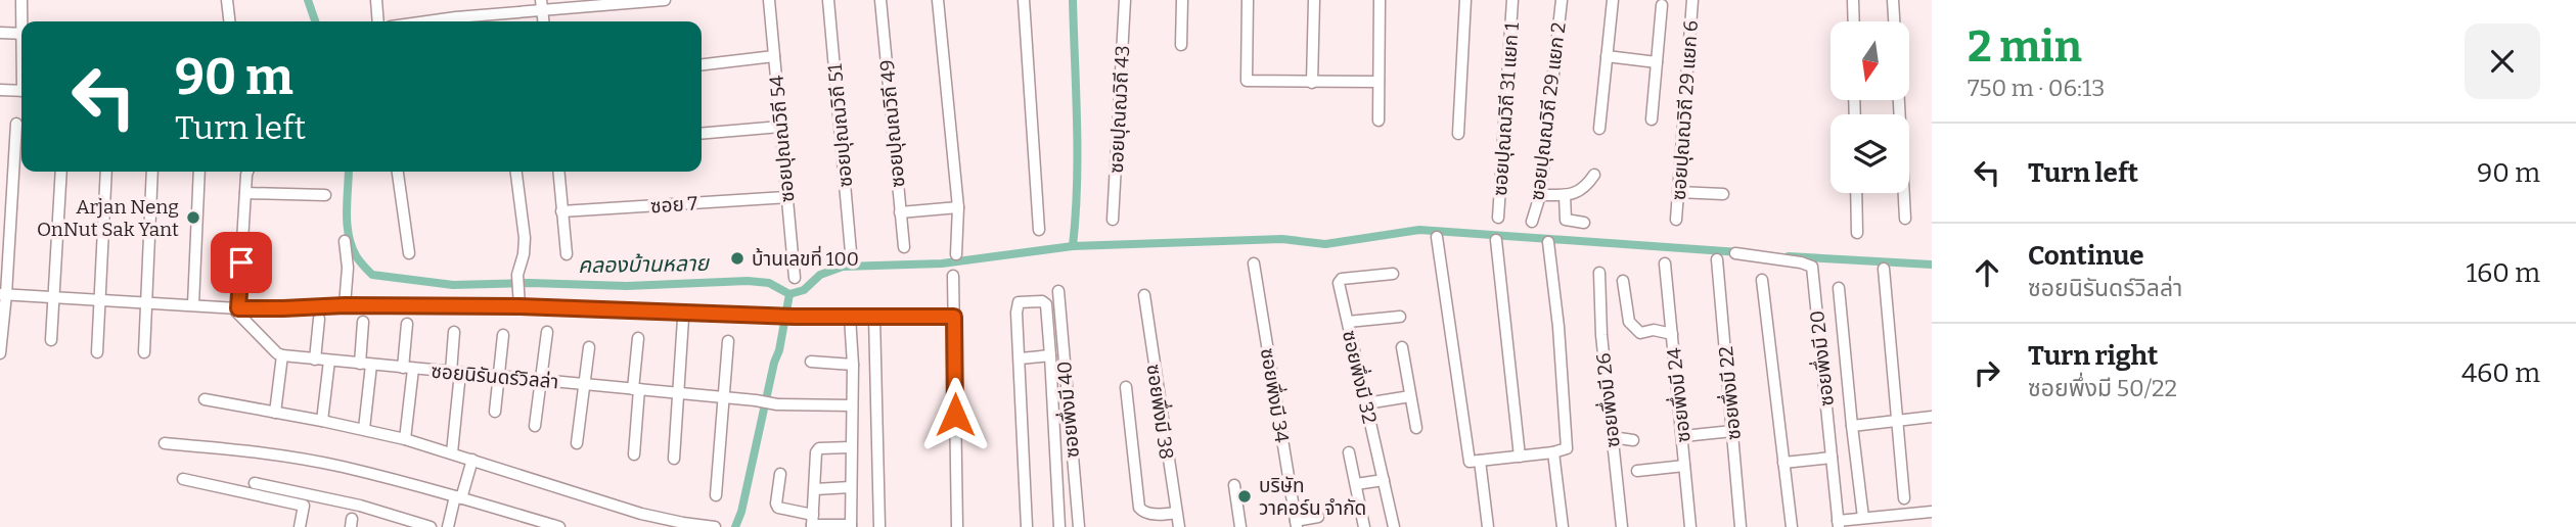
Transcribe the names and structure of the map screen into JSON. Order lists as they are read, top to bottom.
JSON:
{
  "streets": {
    "street": [
      "ซอยปุณณวิถี 43",
      "ซอยปุณณวิถี 31 แยก 1",
      "ซอยปุณณวิถี 29 แยก 6",
      "ซอยปุณณวิถี 29 แยก 2",
      "ซอยปุณณวิถี 49",
      "ซอยปุณณวิถี 51",
      "ซอยปุณณวิถี 54",
      "ซอย 7",
      "ซอยพึ่งมี 20",
      "ซอยนิรันดร์วิลล่า",
      "ซอยพึ่งมี 32",
      "ซอยพึ่งมี 22",
      "ซอยพึ่งมี 34",
      "ซอยพึ่งมี 24",
      "ซอยพึ่งมี 26",
      "ซอยพึ่งมี 40",
      "ซอยพึ่งมี 38"
    ]
  },
  "crossings": [
    ["ซอยปุณณวิถี 54", "ซอย 7"]
  ],
  "water": ["คลองบ้านหลาย"],
  "places": ["Arjan Neng OnNut Sak Yant", "บ้านเลขที่ 100", "บริษัท วาคอร์น จำกัด"],
  "north": "bottom",
  "page": {
    "heading": ["2 min", "750 m · 06:13"],
    "turn": ["90 m", "Turn left"],
    "list": [
      {
        "name": "Turn left",
        "value": "90 m"
      },
      {
        "name": "Continue",
        "note": "ซอยนิรันดร์วิลล่า",
        "value": "160 m"
      },
      {
        "name": "Turn right",
        "note": "ซอยพึ่งมี 50/22",
        "value": "460 m"
      }
    ]
  }
}
